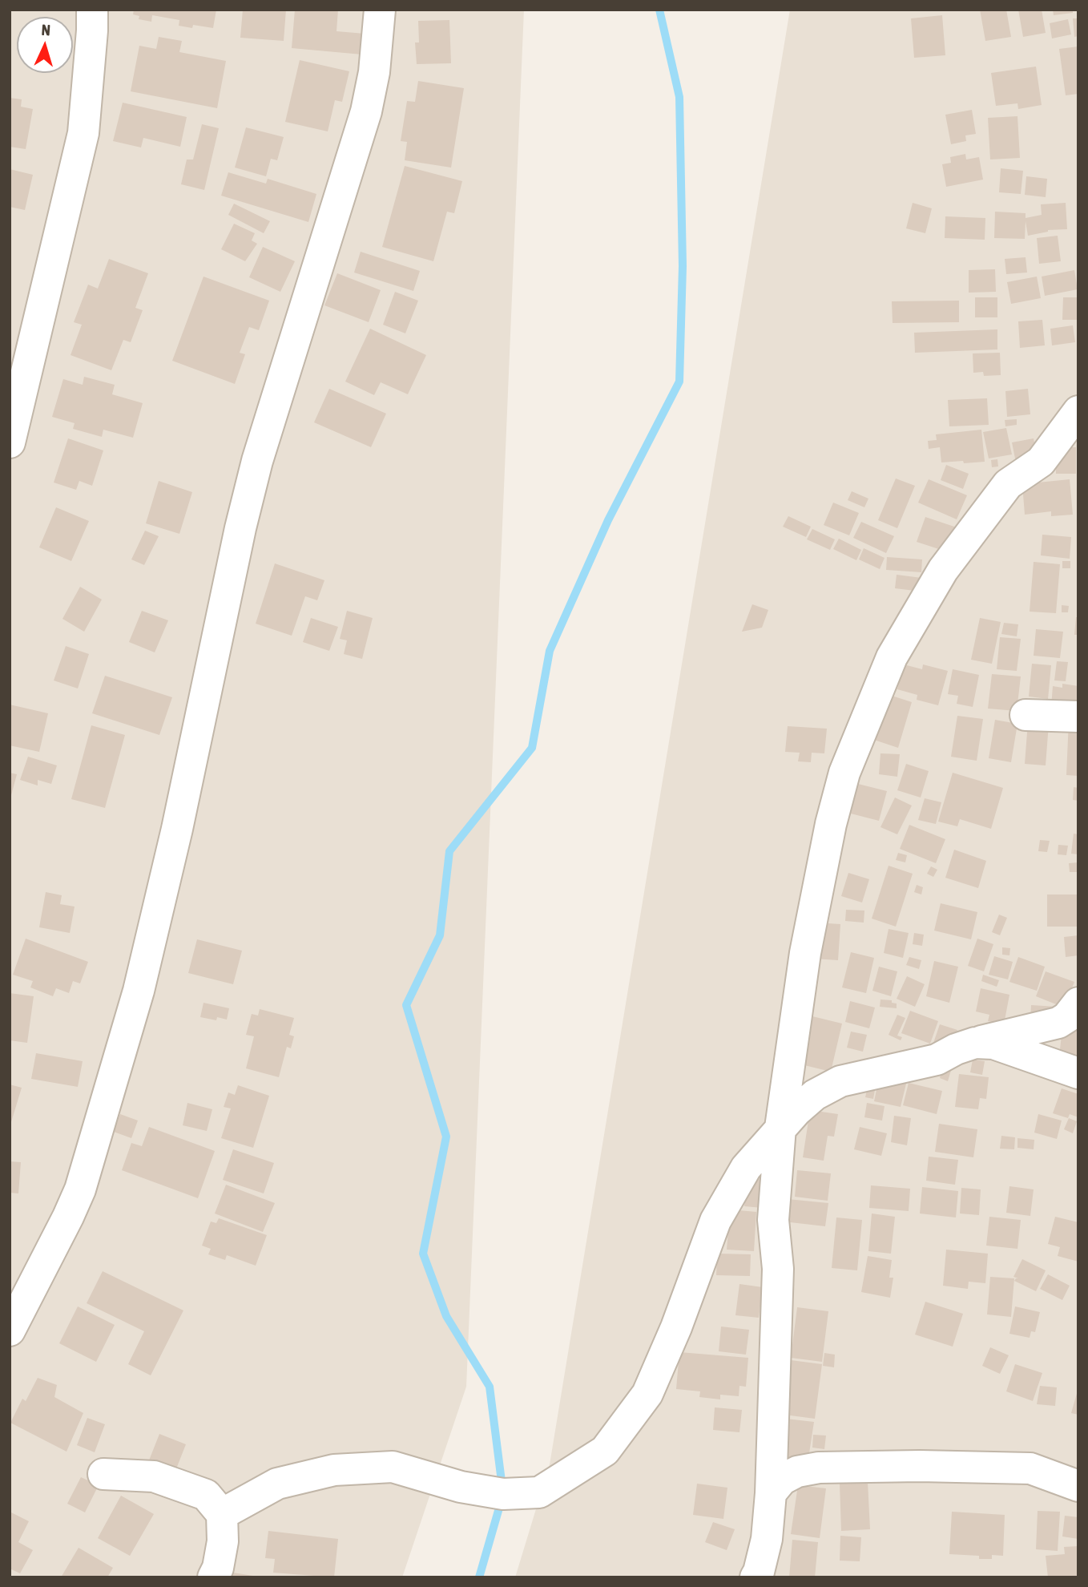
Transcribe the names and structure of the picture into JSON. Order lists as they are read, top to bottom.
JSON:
{
  "north": "top"
}
